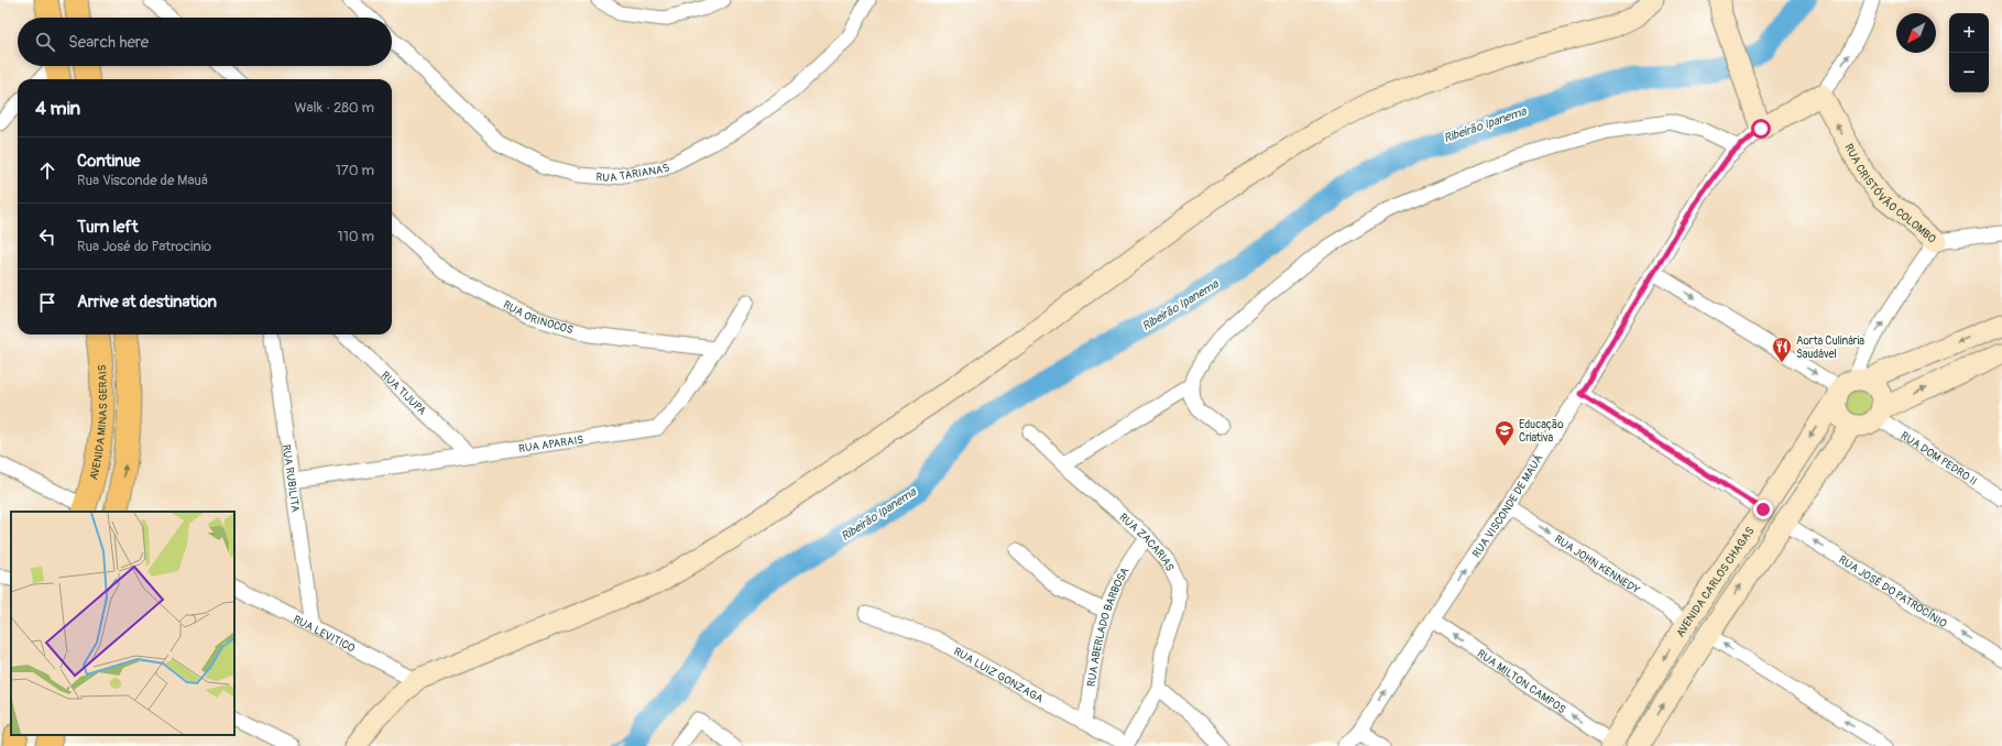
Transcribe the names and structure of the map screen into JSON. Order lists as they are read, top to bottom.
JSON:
{
  "streets": {
    "main road": [
      "RUA CRISTÓVÃO COLOMBO",
      "AVENIDA MINAS GERAIS",
      "RUA VISCONDE DE MAUÁ",
      "AVENIDA CARLOS CHAGAS"
    ],
    "street": [
      "RUA TARIANAS",
      "RUA ORINOCOS",
      "RUA TIJUPA",
      "RUA APARAIS",
      "RUA DOM PEDRO II",
      "RUA RUBILITA",
      "RUA ZACARIAS",
      "RUA JOHN KENNEDY",
      "RUA JOSÉ DO PATROCÍNIO",
      "RUA ABERLADO BARBOSA",
      "RUA LEVITICO",
      "RUA LUIZ GONZAGA",
      "RUA MILTON CAMPOS"
    ]
  },
  "crossings": [
    ["RUA CRISTÓVÃO COLOMBO", "RUA DOM PEDRO II"],
    ["RUA CRISTÓVÃO COLOMBO", "RUA VISCONDE DE MAUÁ"],
    ["RUA CRISTÓVÃO COLOMBO", "AVENIDA CARLOS CHAGAS"],
    ["RUA ORINOCOS", "RUA APARAIS"],
    ["RUA TIJUPA", "RUA APARAIS"],
    ["RUA APARAIS", "RUA RUBILITA"],
    ["RUA DOM PEDRO II", "AVENIDA CARLOS CHAGAS"],
    ["RUA RUBILITA", "RUA LEVITICO"],
    ["RUA VISCONDE DE MAUÁ", "RUA JOHN KENNEDY"],
    ["RUA VISCONDE DE MAUÁ", "RUA MILTON CAMPOS"],
    ["RUA ZACARIAS", "RUA ABERLADO BARBOSA"],
    ["RUA JOHN KENNEDY", "AVENIDA CARLOS CHAGAS"],
    ["AVENIDA CARLOS CHAGAS", "RUA MILTON CAMPOS"],
    ["RUA ABERLADO BARBOSA", "RUA LUIZ GONZAGA"]
  ],
  "one_way": [
    "RUA CRISTÓVÃO COLOMBO",
    "RUA VISCONDE DE MAUÁ",
    "RUA JOHN KENNEDY",
    "RUA JOSÉ DO PATROCÍNIO",
    "RUA MILTON CAMPOS"
  ],
  "water": ["Ribeirão Ipanema"],
  "places": {
    "restaurant": ["Aorta Culinária Saudável"],
    "school or university": ["Educação Criativa"]
  },
  "north": "bottom left",
  "page": {
    "map_buttons": ["+", "−"],
    "search": "Search here",
    "heading": ["4 min", "Walk · 280 m"],
    "list": [
      ["Continue", "Rua Visconde de Mauá", "170 m"],
      ["Turn left", "Rua José do Patrocinio", "110 m"],
      "Arrive at destination"
    ]
  }
}
